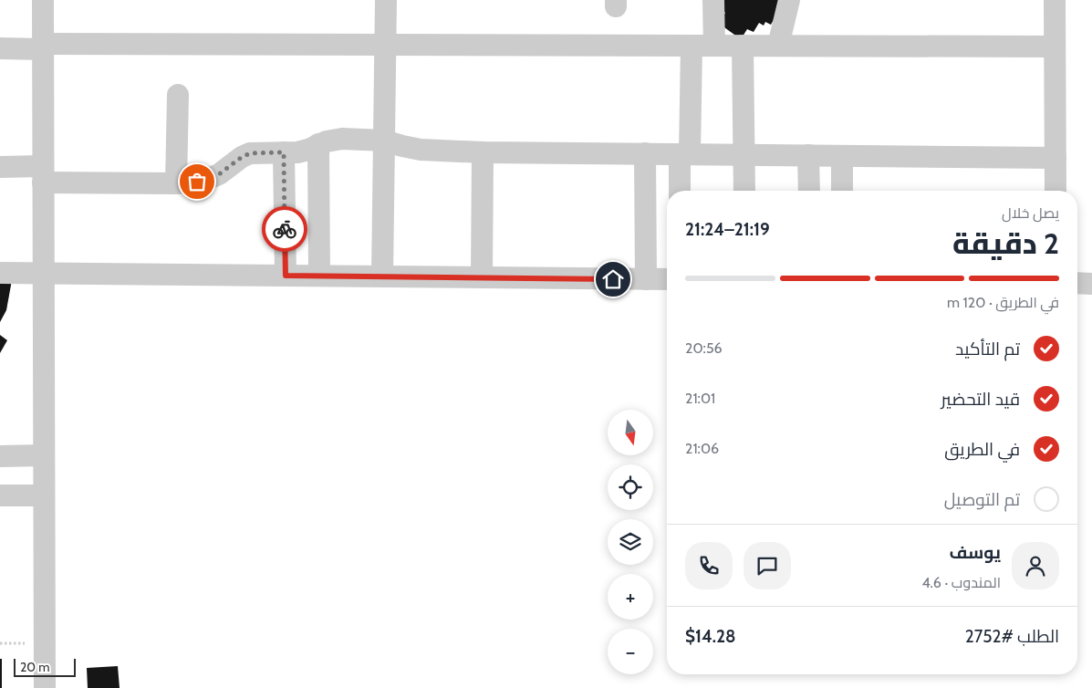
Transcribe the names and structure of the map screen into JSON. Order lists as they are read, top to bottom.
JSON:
{
  "scale_bar": "20 m",
  "north": "bottom",
  "page": {
    "heading": ["2 دقيقة", "يصل خلال", "21:19–21:24"],
    "panel": [
      "يوسف",
      "المندوب · 4.6",
      "الطلب #2752",
      "$14.28"
    ],
    "bar": "في الطريق · 120 m",
    "list": [
      ["تم التأكيد", "20:56"],
      ["قيد التحضير", "21:01"],
      ["في الطريق", "21:06"],
      "تم التوصيل"
    ],
    "map_buttons": ["+", "−"],
    "scale": "20 m"
  }
}
